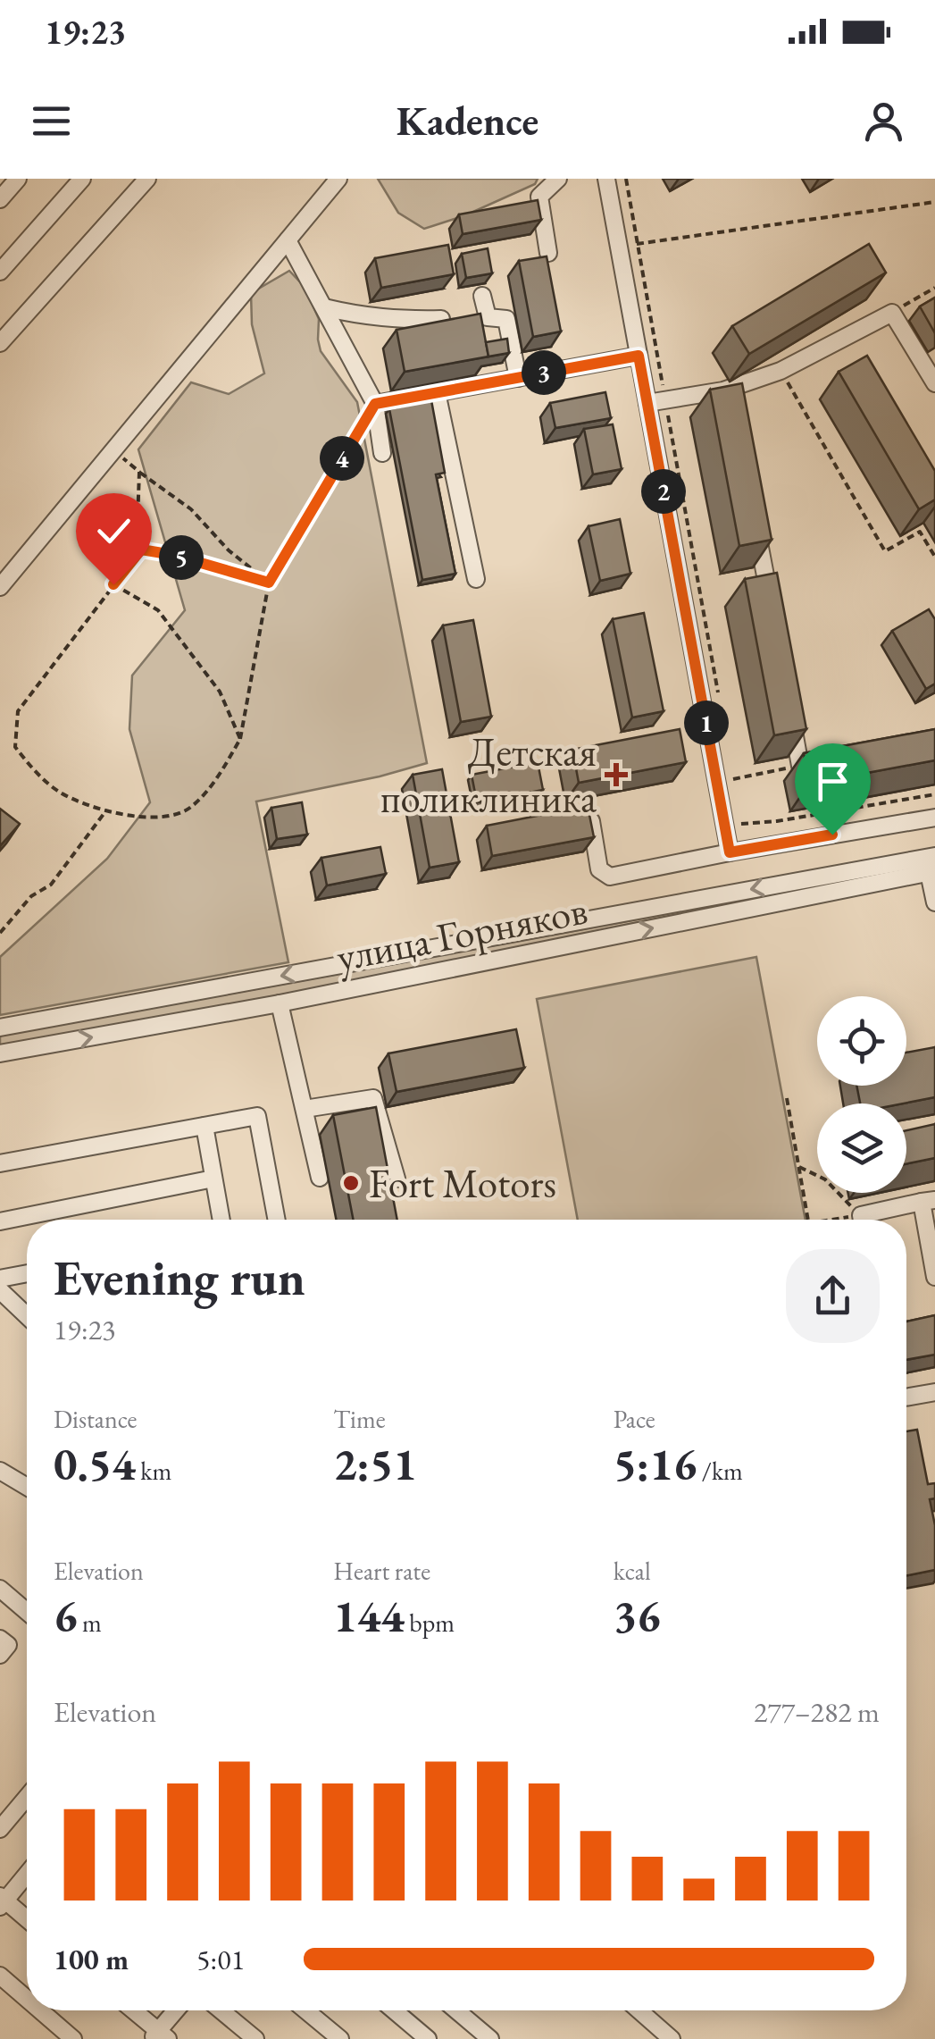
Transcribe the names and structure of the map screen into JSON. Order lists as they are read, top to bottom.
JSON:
{
  "streets": {
    "street": ["улица Горняков"]
  },
  "places": {
    "health": ["Детская поликлиника"],
    "other": ["Fort Motors"]
  },
  "page": {
    "status": "19:23",
    "header": "Kadence",
    "pins": [
      "3",
      "4",
      "2",
      "5",
      "1"
    ],
    "heading": ["Evening run", "19:23"],
    "stats": [
      ["Distance", "0.54 km"],
      ["Time", "2:51"],
      ["Pace", "5:16 /km"],
      ["Elevation", "6 m"],
      ["Heart rate", "144 bpm"],
      ["kcal", "36"]
    ],
    "chart": ["Elevation", "277–282 m"],
    "list": [
      {
        "name": "100 m",
        "note": "5:01"
      }
    ]
  }
}
